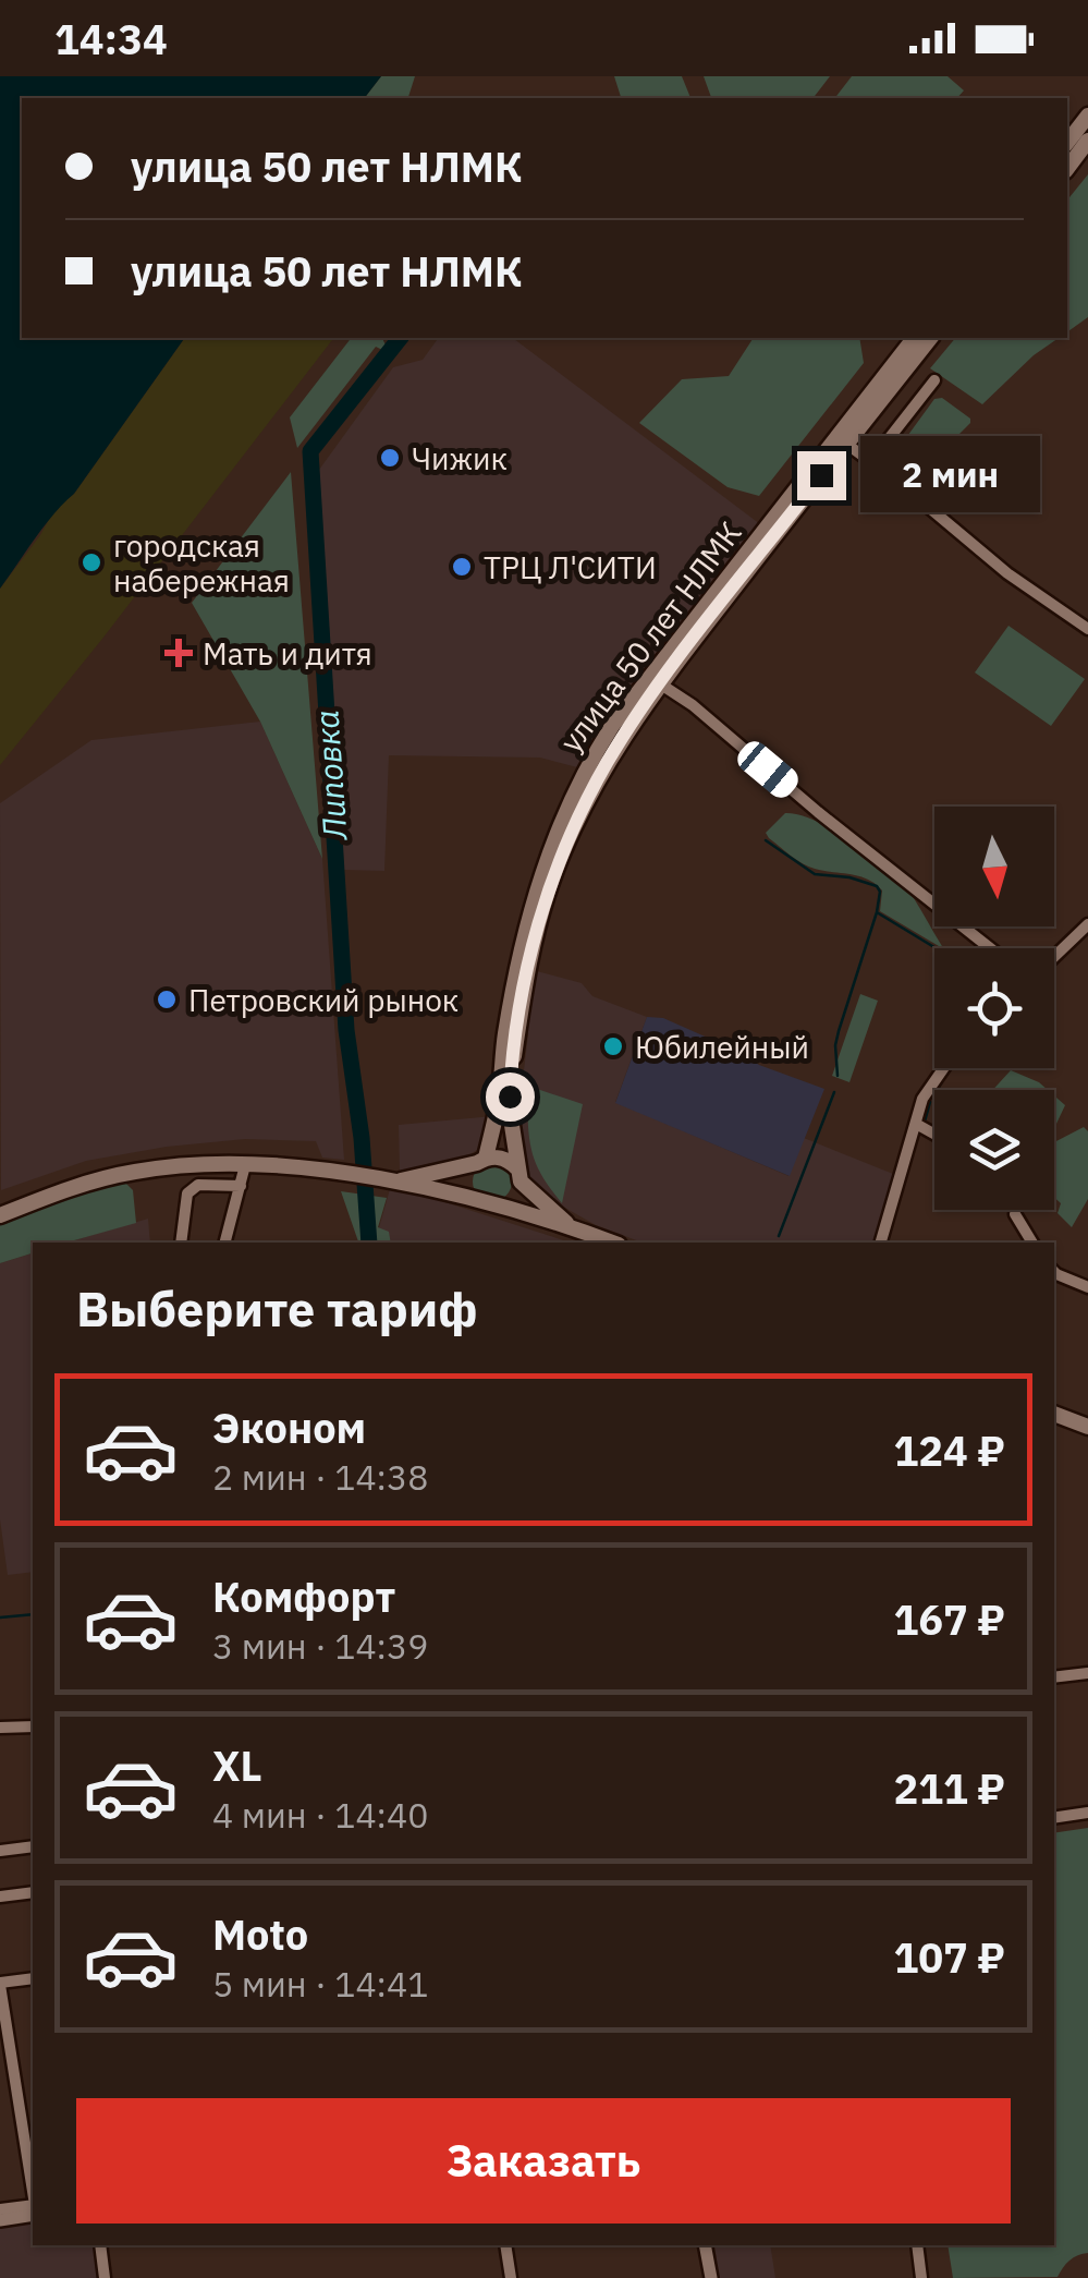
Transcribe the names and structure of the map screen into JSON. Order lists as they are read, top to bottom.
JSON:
{
  "streets": {
    "main road": ["улица 50 лет НЛМК"]
  },
  "water": ["Липовка"],
  "places": {
    "other": [
      "Чижик",
      "городская набережная",
      "ТРЦ Л'СИТИ",
      "Петровский рынок",
      "Юбилейный"
    ],
    "health": ["Мать и дитя"]
  },
  "north": "bottom",
  "page": {
    "status": "14:34",
    "banner": ["улица 50 лет НЛМК", "улица 50 лет НЛМК"],
    "bubble": "2 мин",
    "heading": "Выберите тариф",
    "list": [
      {
        "name": "Эконом",
        "note": "2 мин · 14:38",
        "value": "124 ₽"
      },
      {
        "name": "Комфорт",
        "note": "3 мин · 14:39",
        "value": "167 ₽"
      },
      {
        "name": "XL",
        "note": "4 мин · 14:40",
        "value": "211 ₽"
      },
      {
        "name": "Moto",
        "note": "5 мин · 14:41",
        "value": "107 ₽"
      }
    ],
    "buttons": "Заказать"
  }
}
